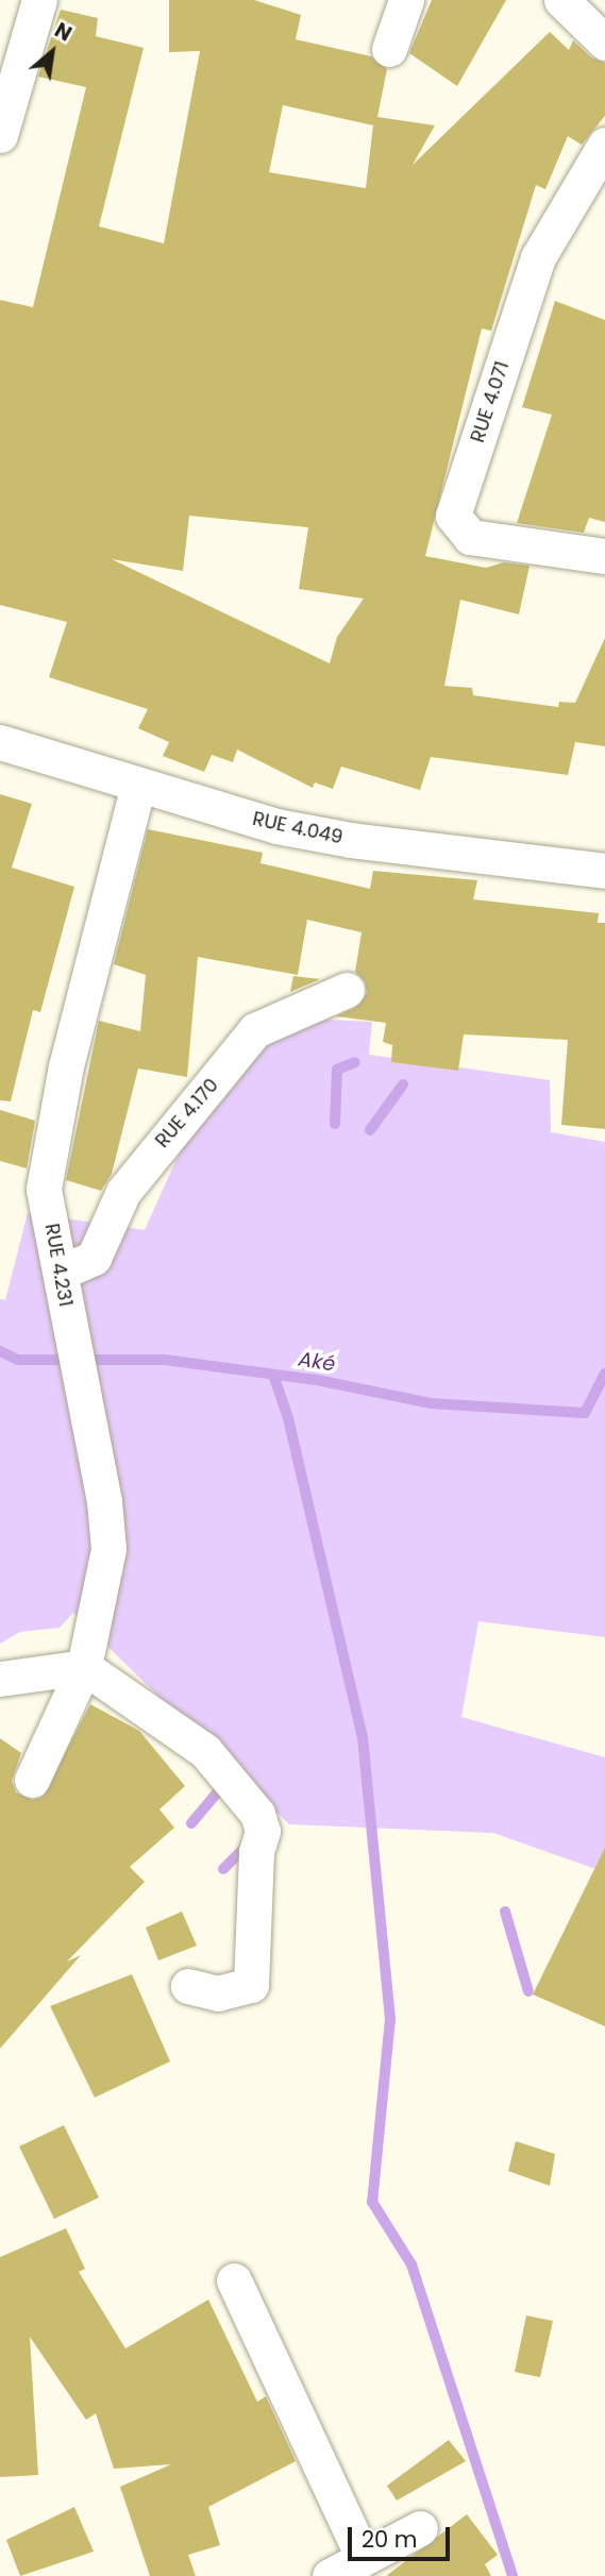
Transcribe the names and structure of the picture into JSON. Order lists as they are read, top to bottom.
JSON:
{
  "streets": {
    "street": [
      "RUE 4.071",
      "RUE 4.049",
      "RUE 4.170",
      "RUE 4.231"
    ]
  },
  "crossings": [
    ["RUE 4.049", "RUE 4.231"],
    ["RUE 4.170", "RUE 4.231"]
  ],
  "water": ["Aké"],
  "scale_bar": "20 m",
  "north": "top right"
}
